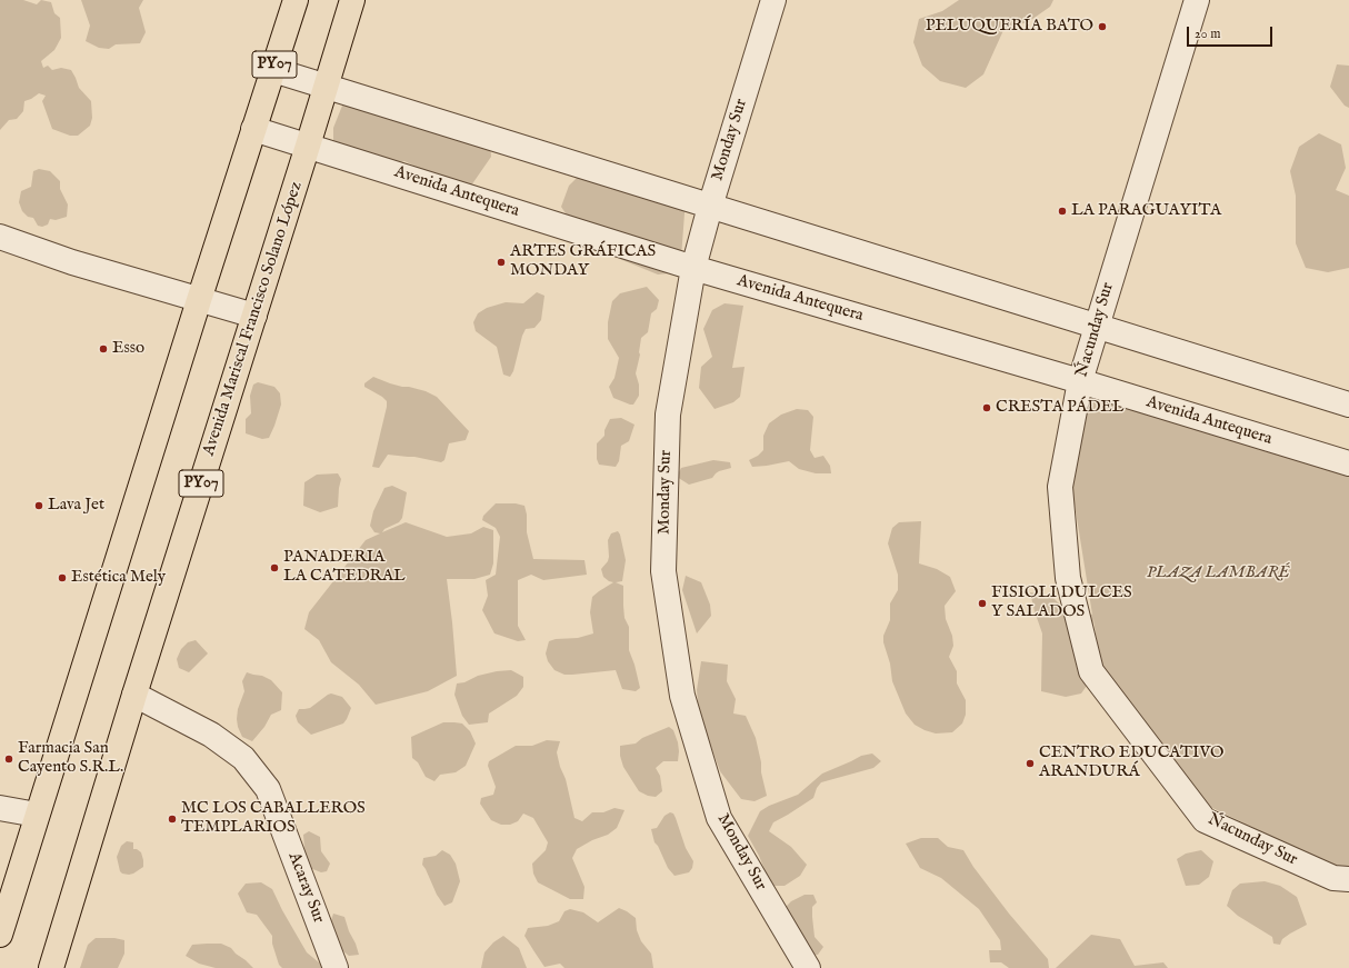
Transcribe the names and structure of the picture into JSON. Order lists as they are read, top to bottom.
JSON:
{
  "streets": {
    "main road": ["PY07", "Avenida Mariscal Francisco Solano López"],
    "street": [
      "Monday Sur",
      "Avenida Antequera",
      "Ńacunday Sur",
      "Acaray Sur"
    ]
  },
  "crossings": [
    ["PY07", "Avenida Antequera"],
    ["Monday Sur", "Avenida Antequera"],
    ["Avenida Antequera", "Avenida Mariscal Francisco Solano López"],
    ["Avenida Antequera", "Ńacunday Sur"],
    ["Avenida Mariscal Francisco Solano López", "Acaray Sur"]
  ],
  "parks": ["PLAZA LAMBARÉ"],
  "places": [
    "PELUQUERÍA BATO",
    "LA PARAGUAYITA",
    "ARTES GRÁFICAS MONDAY",
    "Esso",
    "CRESTA PÁDEL",
    "Lava Jet",
    "PANADERIA LA CATEDRAL",
    "Estética Mely",
    "FISIOLI DULCES Y SALADOS",
    "Farmacia San Cayento S.R.L.",
    "CENTRO EDUCATIVO ARANDURÁ",
    "MC LOS CABALLEROS TEMPLARIOS"
  ],
  "scale_bar": "20 m"
}
